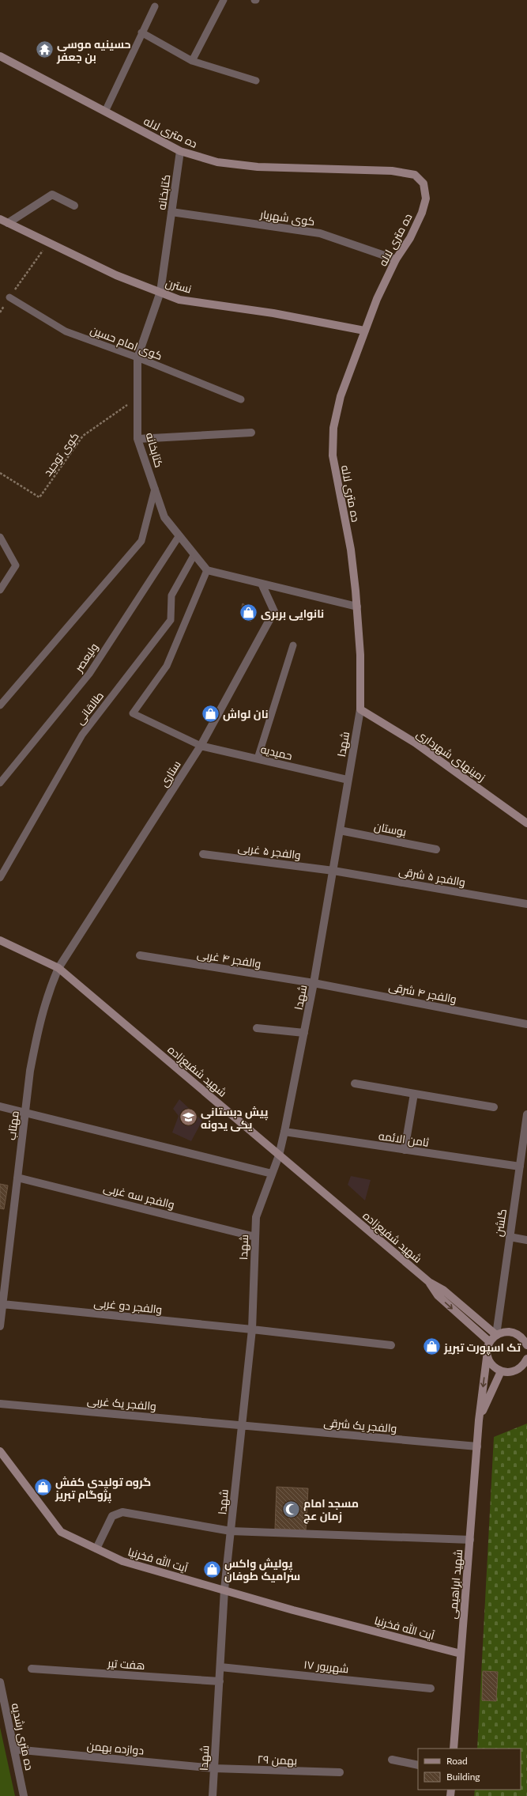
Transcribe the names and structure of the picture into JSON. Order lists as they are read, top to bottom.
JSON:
{
  "streets": {
    "street": [
      "ده متری لاله",
      "کتابخانه",
      "کوی شهریار",
      "نسترن",
      "شهدا",
      "حمیدیه",
      "زمینهای شهرداری",
      "ستاری",
      "بوستان",
      "والفجر ۵ غربی",
      "والفجر ۵ شرقی",
      "والفجر ۴ غربی",
      "والفجر ۴ شرقی",
      "شهید شفیع‌زاده",
      "مهتاب",
      "ثامن الائمه",
      "والفجر سه غربی",
      "گلشن",
      "والفجر دو غربی",
      "والفجر یک غربی",
      "والفجر یک شرقی",
      "آیت الله فخرنیا",
      "شهید ابراهیمی",
      "هفت تیر",
      "۱۷ شهریور",
      "ده متری رشدیه",
      "دوازده بهمن",
      "۲۹ بهمن"
    ],
    "lane": ["کوی امام حسین", "ولیعصر", "طالقانی"],
    "path": ["کوی توحید"]
  },
  "crossings": [
    ["ده متری لاله", "کتابخانه"],
    ["ده متری لاله", "کوی شهریار"],
    ["ده متری لاله", "نسترن"],
    ["ده متری لاله", "شهدا"],
    ["ده متری لاله", "زمینهای شهرداری"],
    ["کتابخانه", "کوی شهریار"],
    ["کتابخانه", "نسترن"],
    ["کتابخانه", "کوی امام حسین"],
    ["کتابخانه", "کوی توحید"],
    ["کتابخانه", "ولیعصر"],
    ["کتابخانه", "طالقانی"],
    ["شهدا", "حمیدیه"],
    ["شهدا", "زمینهای شهرداری"],
    ["شهدا", "بوستان"],
    ["شهدا", "والفجر ۵ غربی"],
    ["شهدا", "والفجر ۵ شرقی"],
    ["شهدا", "والفجر ۴ غربی"],
    ["شهدا", "والفجر ۴ شرقی"],
    ["شهدا", "شهید شفیع‌زاده"],
    ["شهدا", "ثامن الائمه"],
    ["شهدا", "والفجر سه غربی"],
    ["شهدا", "والفجر دو غربی"],
    ["شهدا", "والفجر یک غربی"],
    ["شهدا", "والفجر یک شرقی"],
    ["شهدا", "آیت الله فخرنیا"],
    ["شهدا", "هفت تیر"],
    ["شهدا", "۱۷ شهریور"],
    ["شهدا", "دوازده بهمن"],
    ["شهدا", "۲۹ بهمن"],
    ["حمیدیه", "ستاری"],
    ["ستاری", "شهید شفیع‌زاده"],
    ["ستاری", "مهتاب"],
    ["والفجر ۵ غربی", "والفجر ۵ شرقی"],
    ["والفجر ۴ غربی", "والفجر ۴ شرقی"],
    ["شهید شفیع‌زاده", "مهتاب"],
    ["شهید شفیع‌زاده", "گلشن"],
    ["شهید شفیع‌زاده", "شهید ابراهیمی"],
    ["مهتاب", "والفجر سه غربی"],
    ["مهتاب", "والفجر دو غربی"],
    ["ثامن الائمه", "گلشن"],
    ["والفجر یک غربی", "والفجر یک شرقی"],
    ["والفجر یک شرقی", "شهید ابراهیمی"],
    ["آیت الله فخرنیا", "شهید ابراهیمی"],
    ["ده متری رشدیه", "دوازده بهمن"],
    ["دوازده بهمن", "۲۹ بهمن"]
  ],
  "places": {
    "temple": ["حسینیه موسی بن جعفر"],
    "shop": [
      "نانوایی بربری",
      "نان لواش",
      "تک اسپورت تبریز",
      "گروه تولیدی کفش پژوگام تبریز",
      "پولیش واکس سرامیک طوفان"
    ],
    "school or university": ["پیش دبستانی یکی یدونه"],
    "mosque": ["مسجد امام زمان عج"]
  },
  "legend": ["Road", "Building"]
}
